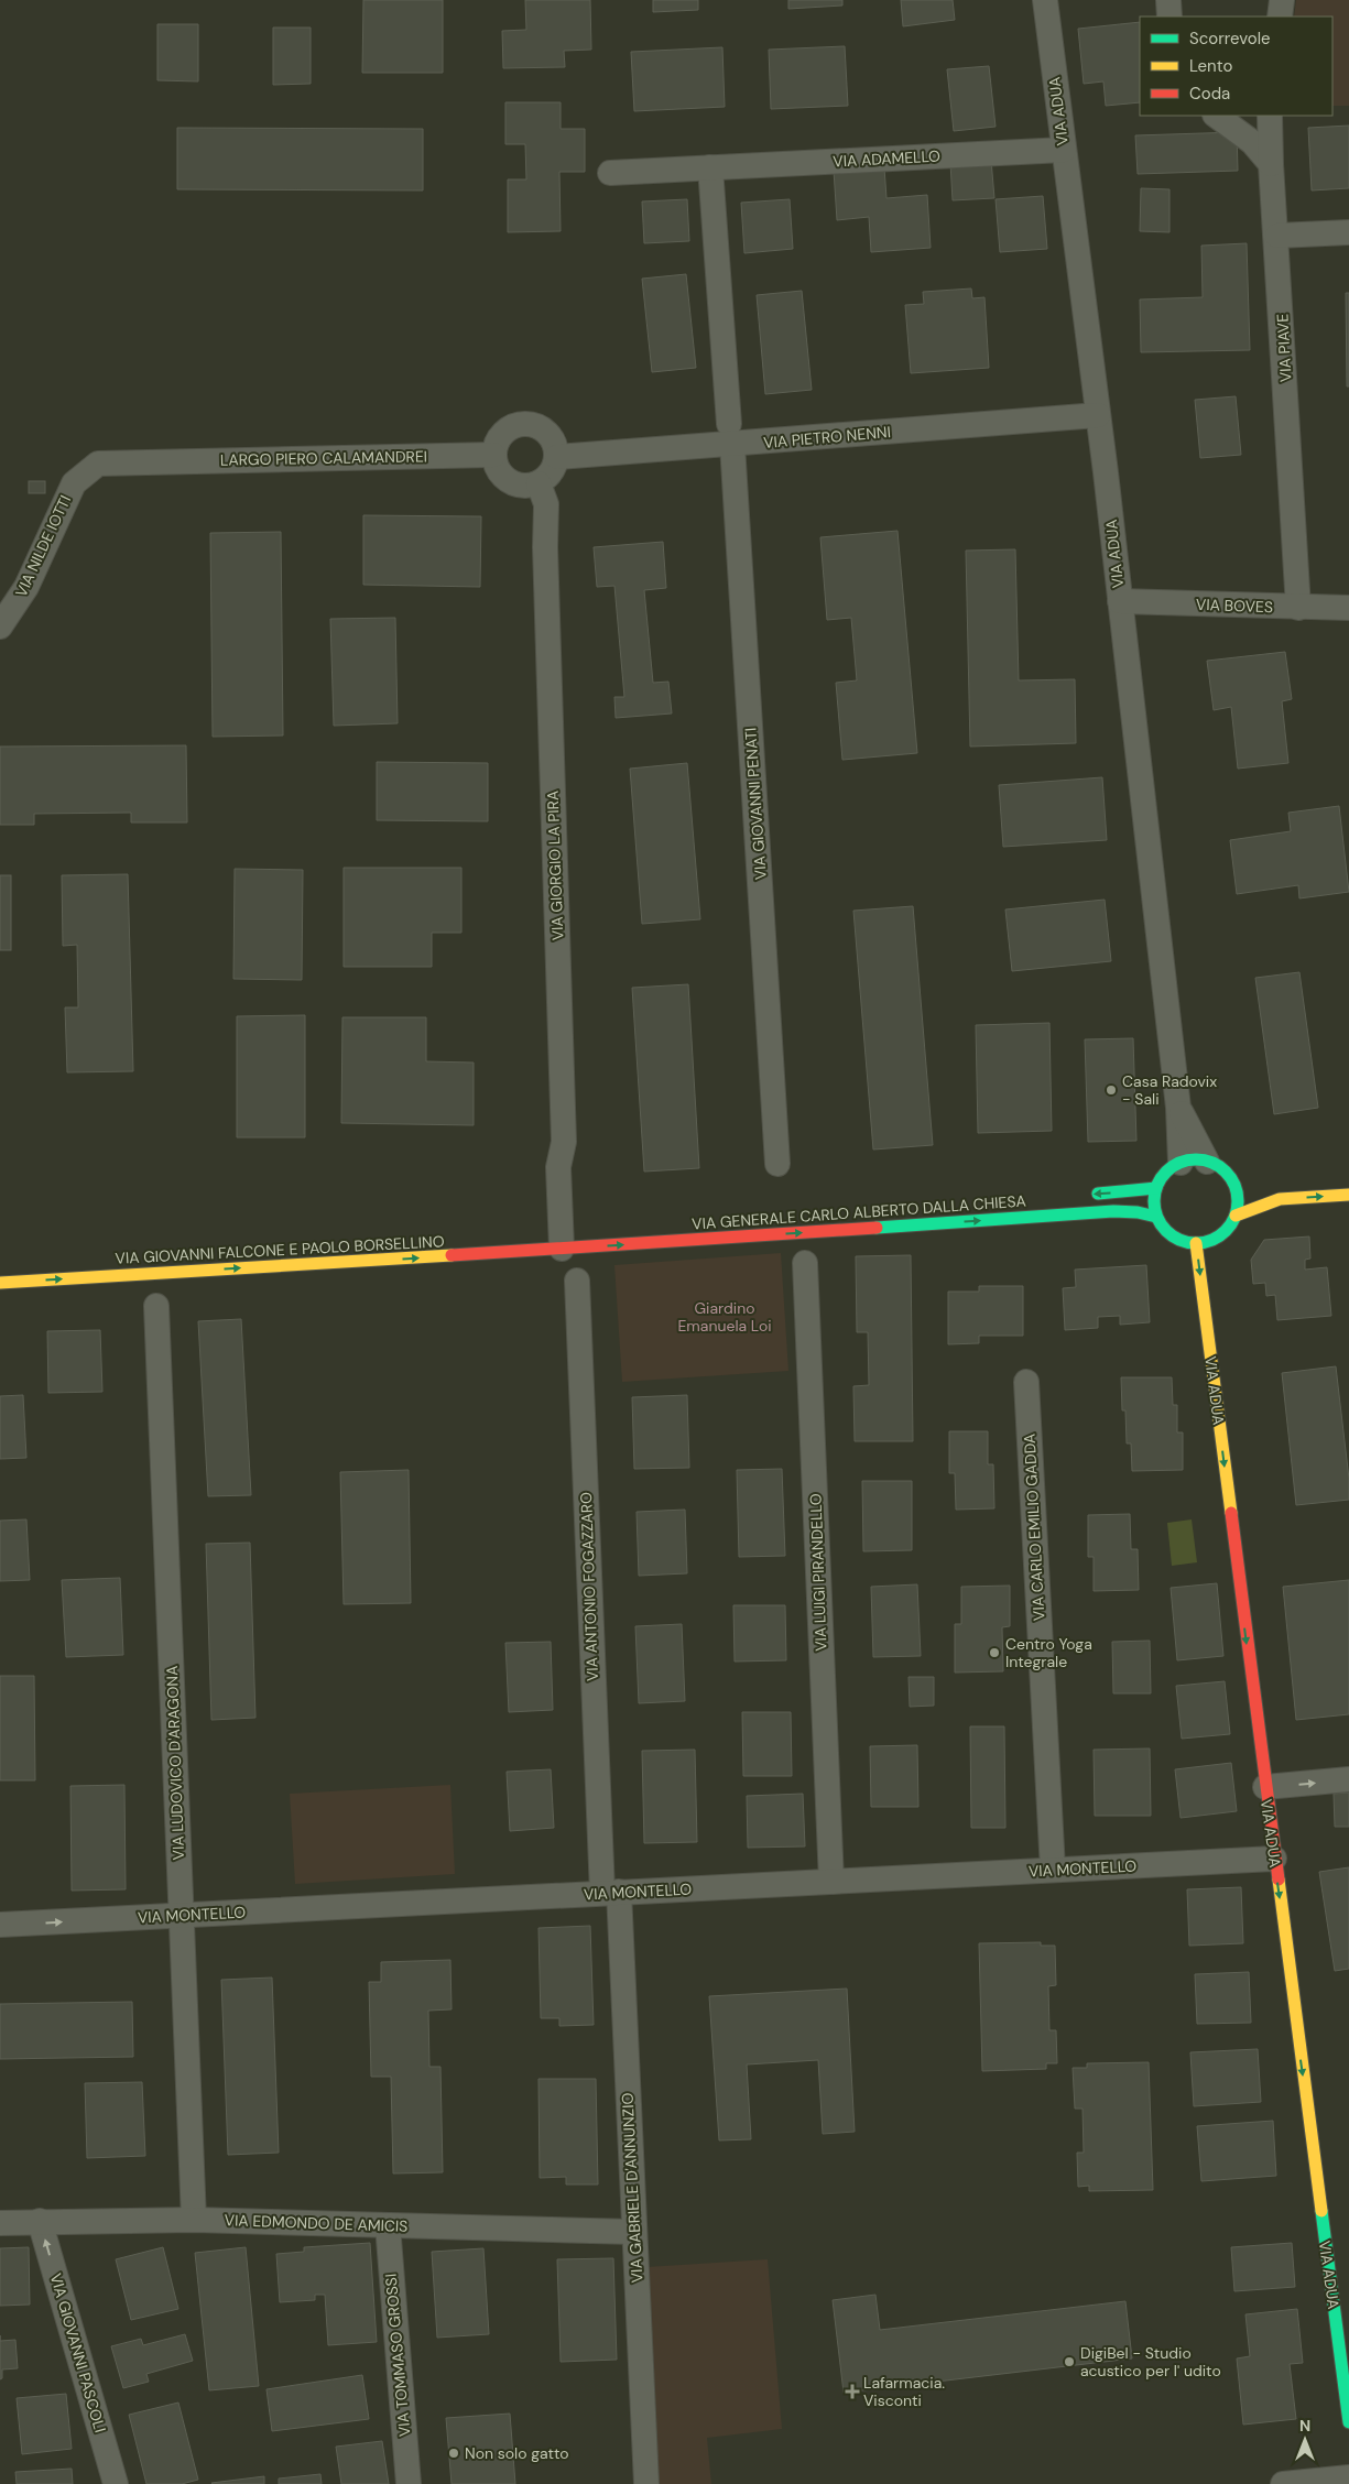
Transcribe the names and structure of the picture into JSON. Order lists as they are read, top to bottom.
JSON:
{
  "streets": {
    "street": [
      "VIA ADUA",
      "VIA ADAMELLO",
      "VIA PIAVE",
      "VIA PIETRO NENNI",
      "LARGO PIERO CALAMANDREI",
      "VIA NILDE IOTTI",
      "VIA BOVES",
      "VIA GIOVANNI PENATI",
      "VIA GIORGIO LA PIRA",
      "VIA GENERALE CARLO ALBERTO DALLA CHIESA",
      "VIA GIOVANNI FALCONE E PAOLO BORSELLINO",
      "VIA CARLO EMILIO GADDA",
      "VIA LUIGI PIRANDELLO",
      "VIA ANTONIO FOGAZZARO",
      "VIA LUDOVICO D'ARAGONA",
      "VIA MONTELLO",
      "VIA GABRIELE D'ANNUNZIO",
      "VIA EDMONDO DE AMICIS",
      "VIA GIOVANNI PASCOLI",
      "VIA TOMMASO GROSSI"
    ]
  },
  "crossings": [
    ["VIA ADUA", "VIA ADAMELLO"],
    ["VIA ADUA", "VIA PIETRO NENNI"],
    ["VIA ADUA", "VIA BOVES"],
    ["VIA ADUA", "VIA GENERALE CARLO ALBERTO DALLA CHIESA"],
    ["VIA ADUA", "VIA MONTELLO"],
    ["VIA PIAVE", "VIA BOVES"],
    ["VIA PIETRO NENNI", "LARGO PIERO CALAMANDREI"],
    ["VIA PIETRO NENNI", "VIA GIOVANNI PENATI"],
    ["VIA PIETRO NENNI", "VIA GIORGIO LA PIRA"],
    ["LARGO PIERO CALAMANDREI", "VIA NILDE IOTTI"],
    ["LARGO PIERO CALAMANDREI", "VIA GIORGIO LA PIRA"],
    ["VIA GIORGIO LA PIRA", "VIA GENERALE CARLO ALBERTO DALLA CHIESA"],
    ["VIA GIORGIO LA PIRA", "VIA GIOVANNI FALCONE E PAOLO BORSELLINO"],
    ["VIA GENERALE CARLO ALBERTO DALLA CHIESA", "VIA GIOVANNI FALCONE E PAOLO BORSELLINO"],
    ["VIA CARLO EMILIO GADDA", "VIA MONTELLO"],
    ["VIA LUIGI PIRANDELLO", "VIA MONTELLO"],
    ["VIA ANTONIO FOGAZZARO", "VIA MONTELLO"],
    ["VIA ANTONIO FOGAZZARO", "VIA GABRIELE D'ANNUNZIO"],
    ["VIA LUDOVICO D'ARAGONA", "VIA MONTELLO"],
    ["VIA LUDOVICO D'ARAGONA", "VIA EDMONDO DE AMICIS"],
    ["VIA MONTELLO", "VIA GABRIELE D'ANNUNZIO"],
    ["VIA GABRIELE D'ANNUNZIO", "VIA EDMONDO DE AMICIS"],
    ["VIA EDMONDO DE AMICIS", "VIA GIOVANNI PASCOLI"],
    ["VIA EDMONDO DE AMICIS", "VIA TOMMASO GROSSI"]
  ],
  "one_way": [
    "VIA ADUA",
    "VIA GENERALE CARLO ALBERTO DALLA CHIESA",
    "VIA GIOVANNI FALCONE E PAOLO BORSELLINO",
    "VIA GIOVANNI PASCOLI"
  ],
  "parks": ["Giardino Emanuela Loi"],
  "places": {
    "other": [
      "Casa Radovix - Sali",
      "Centro Yoga Integrale",
      "DigiBel - Studio acustico per l' udito",
      "Non solo gatto"
    ],
    "health": ["Lafarmacia. Visconti"]
  },
  "legend": ["Scorrevole", "Lento", "Coda"],
  "north": "top"
}
